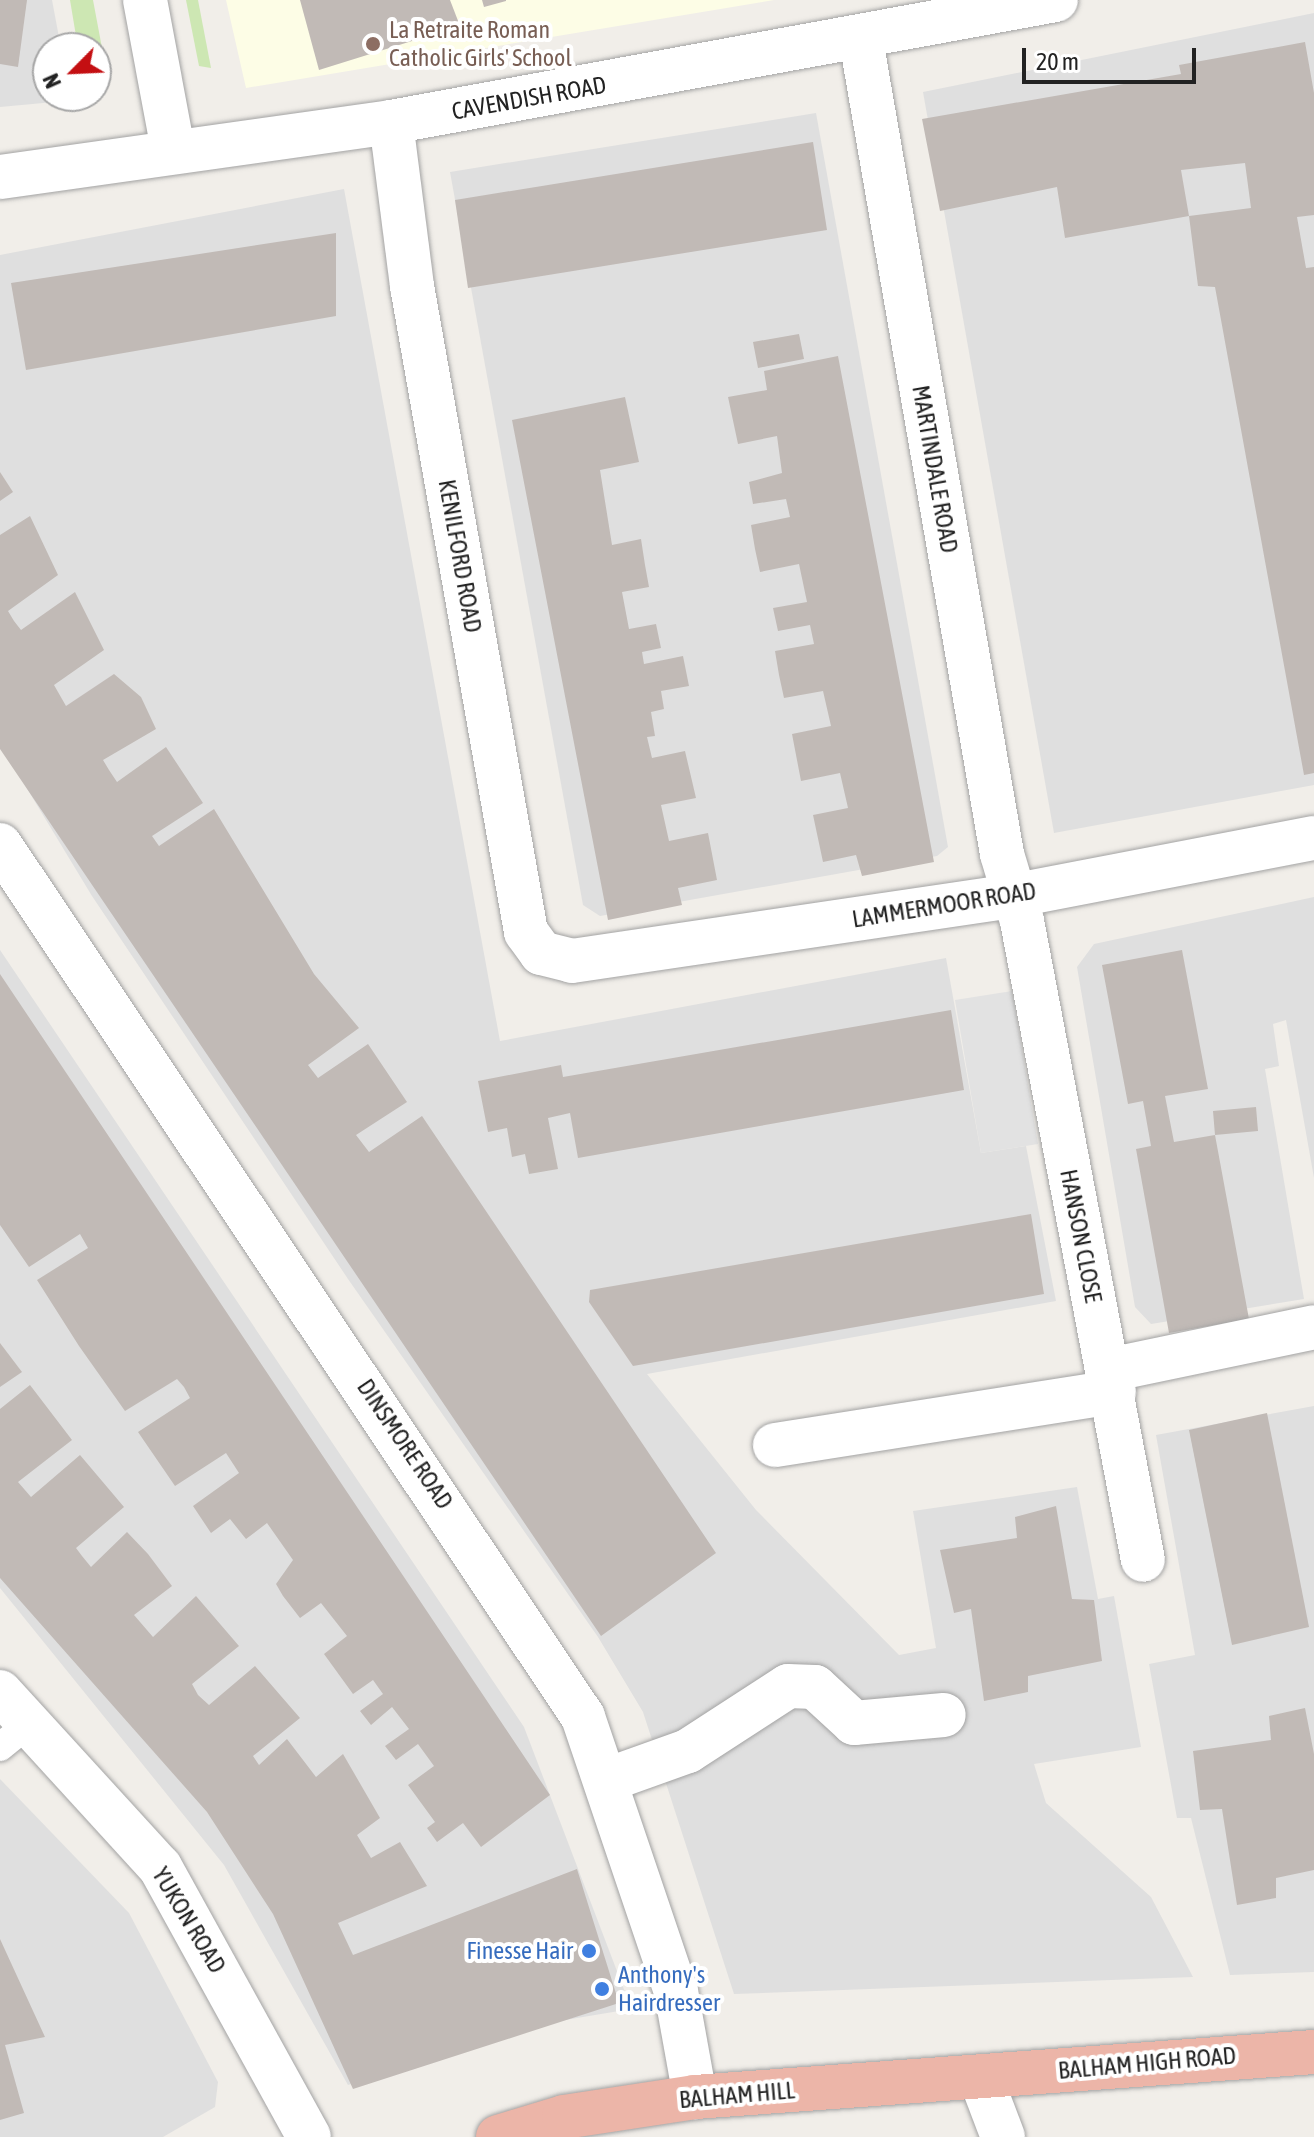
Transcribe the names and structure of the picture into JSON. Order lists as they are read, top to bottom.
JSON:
{
  "streets": {
    "highway": ["BALHAM HIGH ROAD", "BALHAM HILL"],
    "street": [
      "CAVENDISH ROAD",
      "MARTINDALE ROAD",
      "KENILFORD ROAD",
      "LAMMERMOOR ROAD",
      "HANSON CLOSE",
      "DINSMORE ROAD",
      "YUKON ROAD"
    ]
  },
  "crossings": [
    ["CAVENDISH ROAD", "MARTINDALE ROAD"],
    ["CAVENDISH ROAD", "KENILFORD ROAD"],
    ["MARTINDALE ROAD", "LAMMERMOOR ROAD"],
    ["MARTINDALE ROAD", "HANSON CLOSE"],
    ["KENILFORD ROAD", "LAMMERMOOR ROAD"],
    ["LAMMERMOOR ROAD", "HANSON CLOSE"],
    ["DINSMORE ROAD", "BALHAM HILL"],
    ["BALHAM HIGH ROAD", "BALHAM HILL"]
  ],
  "places": ["La Retraite Roman Catholic Girls' School", "Finesse Hair", "Anthony's Hairdresser"],
  "scale_bar": "20 m",
  "north": "bottom left"
}
